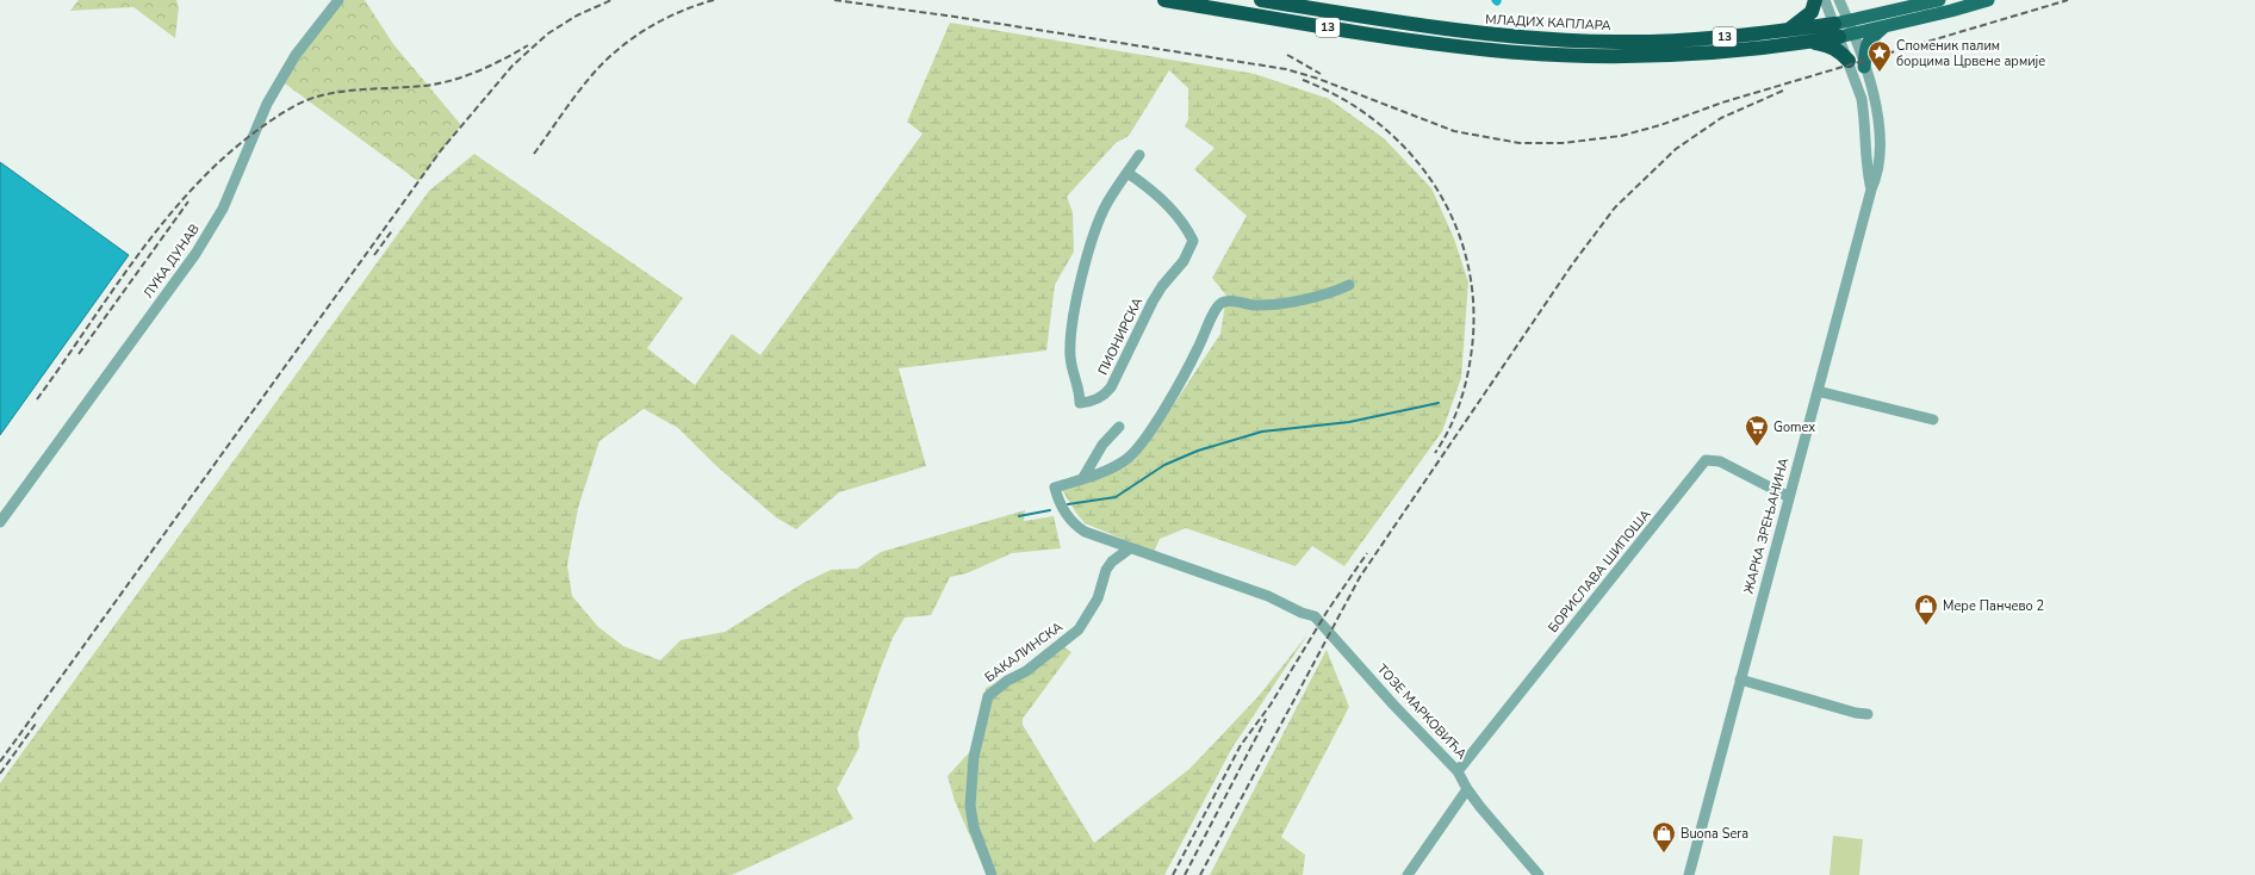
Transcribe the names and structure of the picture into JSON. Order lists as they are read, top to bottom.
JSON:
{
  "streets": {
    "highway": ["МЛАДИХ КАПЛАРА", "13"],
    "street": [
      "ЛУКА ДУНАВ",
      "ПИОНИРСКА",
      "ЖАРКА ЗРЕЊАНИНА",
      "БОРИСЛАВА ШИПОША",
      "БАКАЛИНСКА",
      "ТОЗЕ МАРКОВИЋА"
    ]
  },
  "crossings": [
    ["МЛАДИХ КАПЛАРА", "13"],
    ["МЛАДИХ КАПЛАРА", "ЖАРКА ЗРЕЊАНИНА"],
    ["13", "ЖАРКА ЗРЕЊАНИНА"],
    ["ЖАРКА ЗРЕЊАНИНА", "БОРИСЛАВА ШИПОША"],
    ["БОРИСЛАВА ШИПОША", "ТОЗЕ МАРКОВИЋА"],
    ["БАКАЛИНСКА", "ТОЗЕ МАРКОВИЋА"]
  ],
  "places": {
    "place": ["Споменик палим борцима Црвене армије"],
    "supermarket": ["Gomex"],
    "shop": ["Мере Панчево 2", "Buona Sera"]
  }
}
